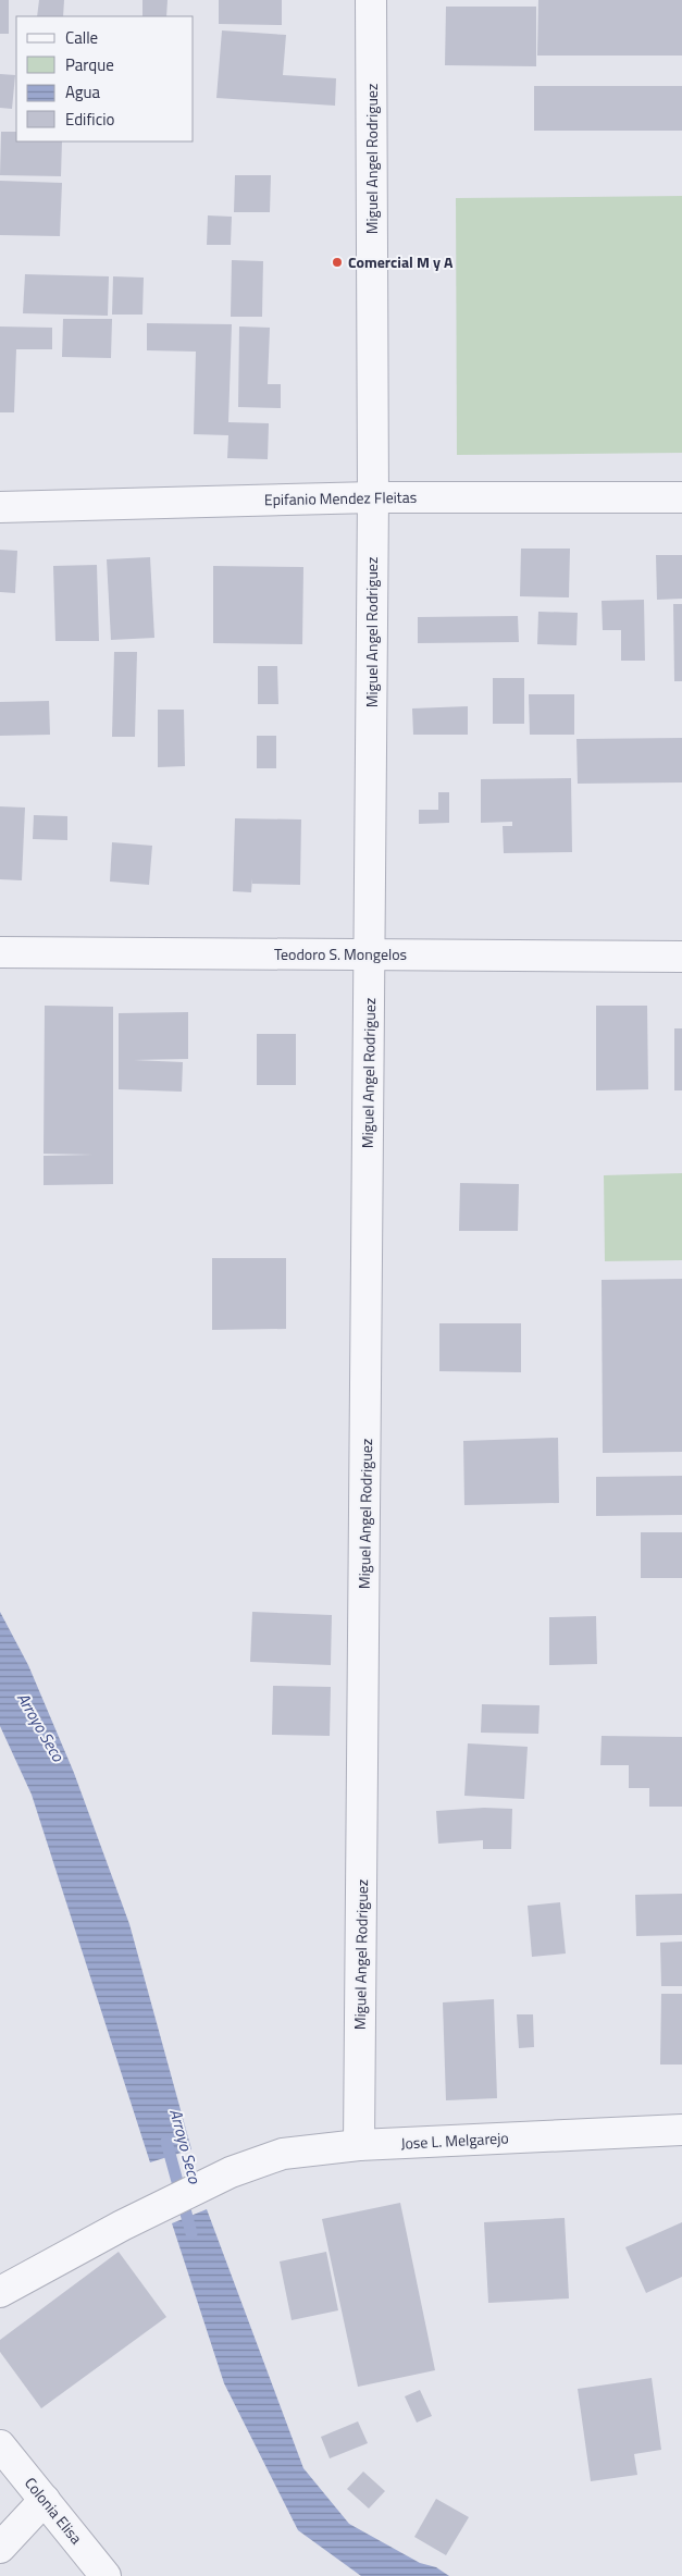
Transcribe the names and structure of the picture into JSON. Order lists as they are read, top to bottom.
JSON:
{
  "streets": {
    "street": [
      "Miguel Angel Rodriguez",
      "Epifanio Mendez Fleitas",
      "Teodoro S. Mongelos",
      "Jose L. Melgarejo",
      "Colonia Elisa"
    ]
  },
  "crossings": [
    ["Miguel Angel Rodriguez", "Epifanio Mendez Fleitas"],
    ["Miguel Angel Rodriguez", "Teodoro S. Mongelos"],
    ["Miguel Angel Rodriguez", "Jose L. Melgarejo"]
  ],
  "water": ["Arroyo Seco"],
  "places": ["Comercial M y A"],
  "legend": [
    "Calle",
    "Parque",
    "Agua",
    "Edificio"
  ]
}
